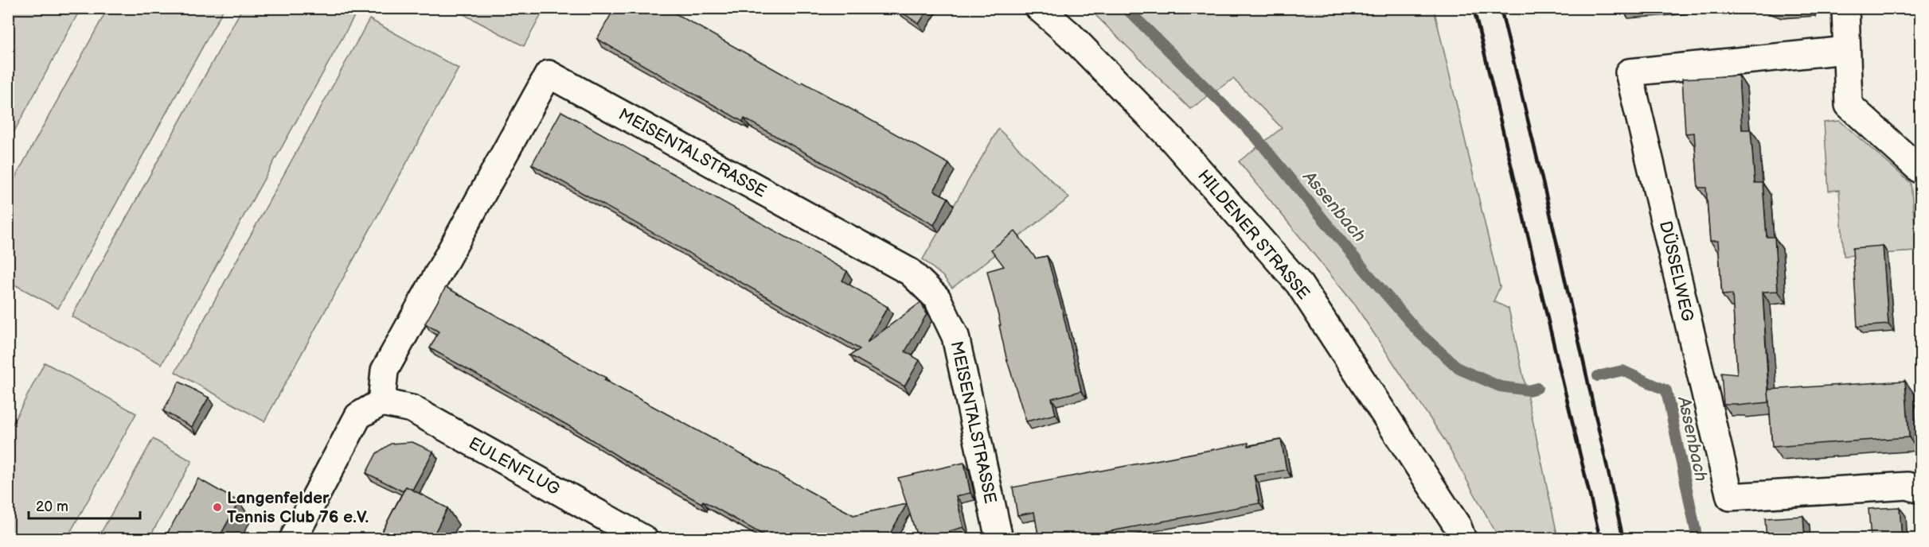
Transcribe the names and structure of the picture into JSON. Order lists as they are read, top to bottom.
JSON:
{
  "streets": {
    "street": [
      "MEISENTALSTRASSE",
      "HILDENER STRASSE",
      "DÜSSELWEG",
      "EULENFLUG"
    ]
  },
  "crossings": [
    ["MEISENTALSTRASSE", "EULENFLUG"]
  ],
  "water": ["Assenbach"],
  "places": ["Langenfelder Tennis Club 76 e.V."],
  "scale_bar": "20 m"
}
